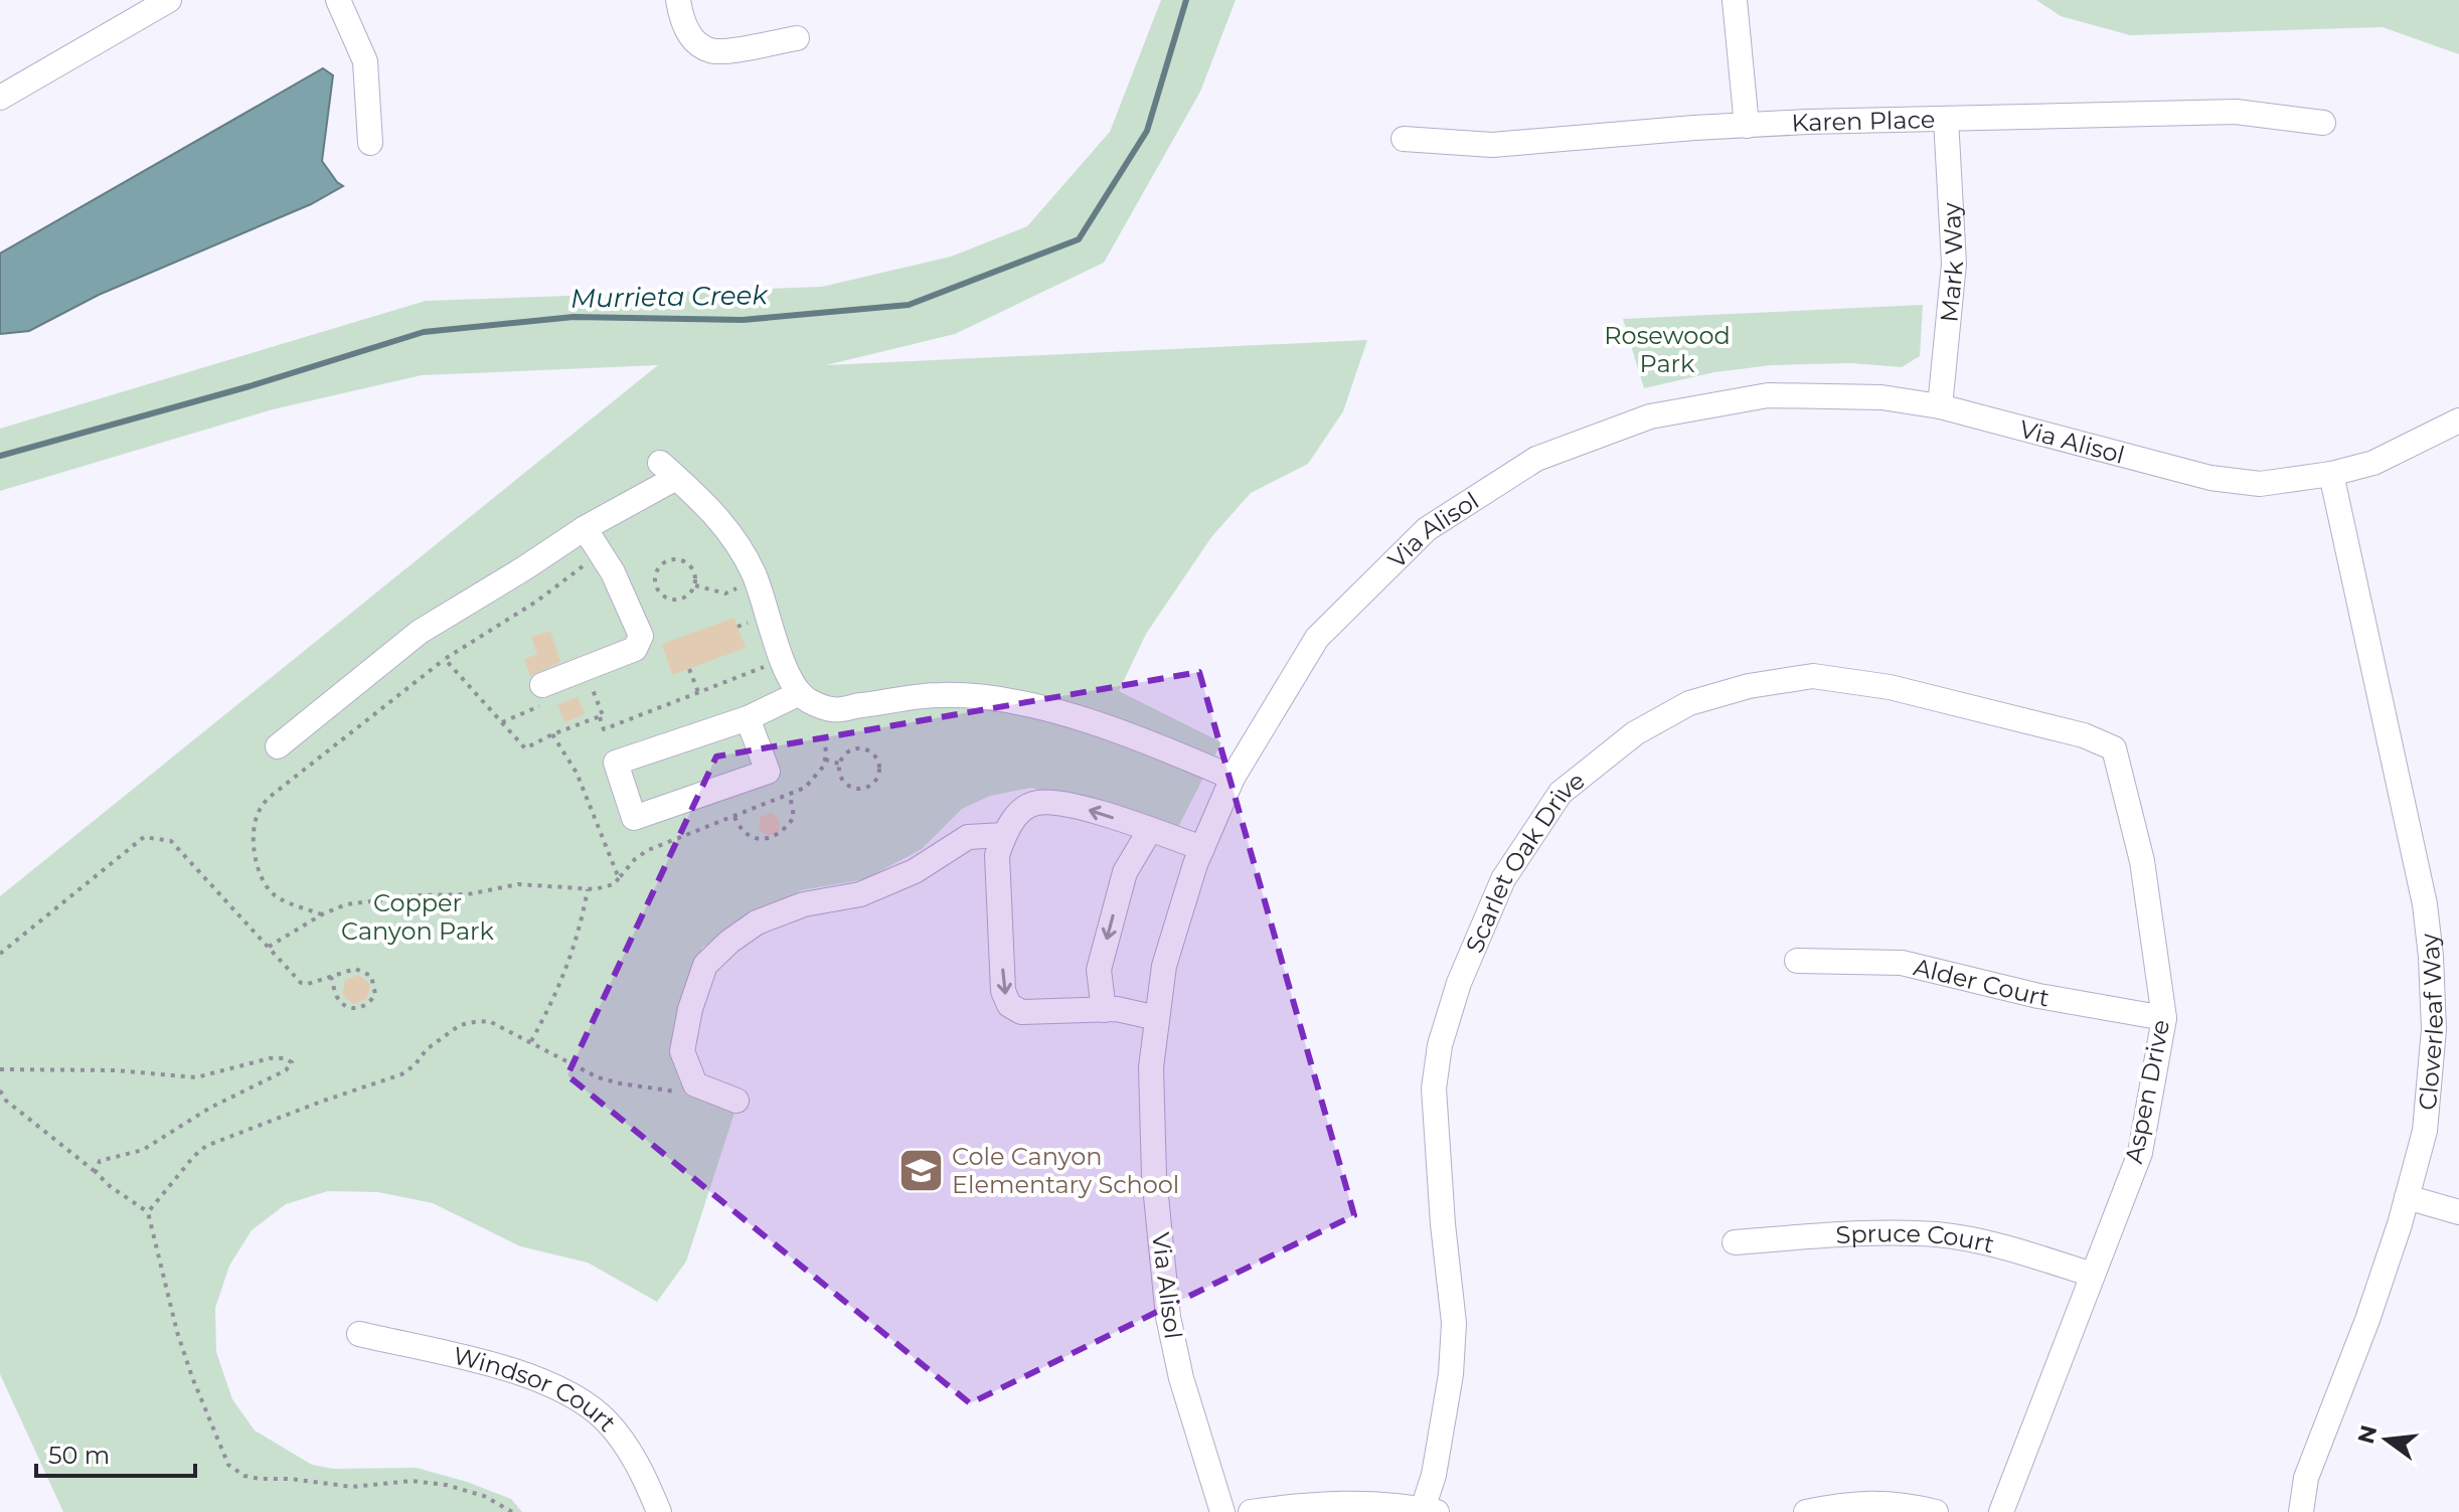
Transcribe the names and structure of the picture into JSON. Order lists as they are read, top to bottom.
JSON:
{
  "streets": {
    "street": [
      "Karen Place",
      "Mark Way",
      "Via Alisol",
      "Scarlet Oak Drive",
      "Alder Court",
      "Cloverleaf Way",
      "Aspen Drive",
      "Spruce Court",
      "Windsor Court"
    ]
  },
  "crossings": [
    ["Karen Place", "Mark Way"],
    ["Mark Way", "Via Alisol"],
    ["Via Alisol", "Cloverleaf Way"],
    ["Scarlet Oak Drive", "Aspen Drive"],
    ["Alder Court", "Aspen Drive"],
    ["Aspen Drive", "Spruce Court"]
  ],
  "water": ["Murrieta Creek"],
  "parks": ["Rosewood Park", "Copper Canyon Park"],
  "places": {
    "school or university": ["Cole Canyon Elementary School"]
  },
  "scale_bar": "50 m",
  "north": "left"
}
